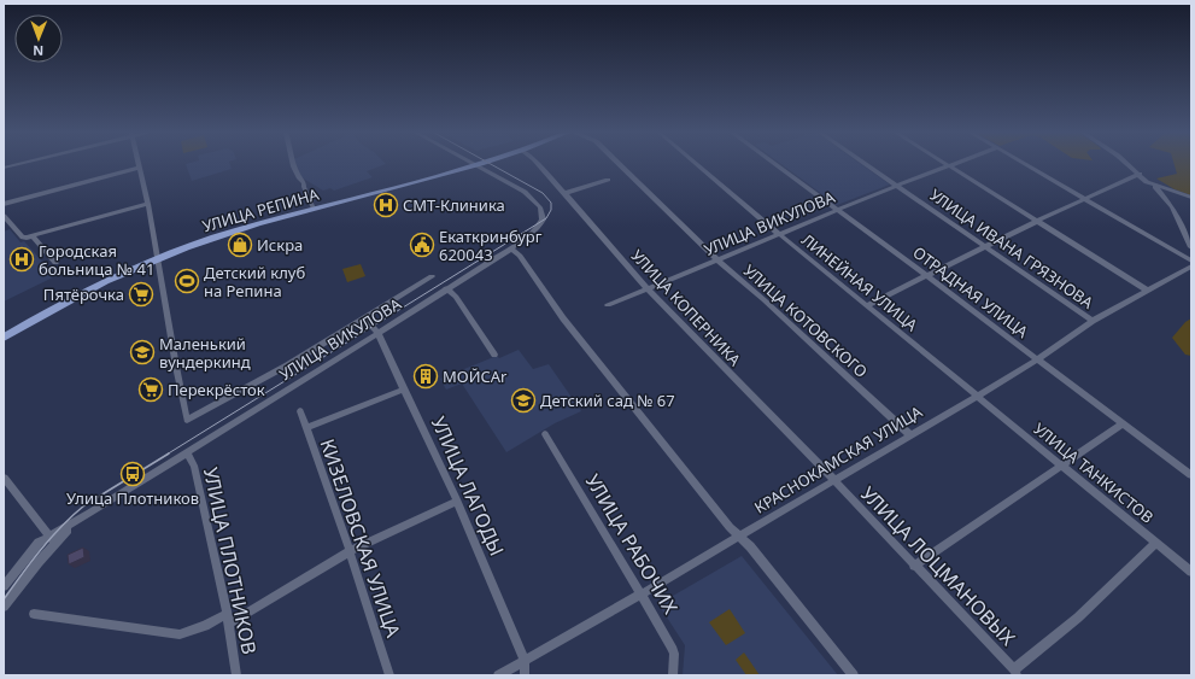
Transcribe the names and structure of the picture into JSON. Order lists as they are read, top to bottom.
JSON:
{
  "streets": {
    "main road": ["УЛИЦА РЕПИНА"],
    "street": [
      "УЛИЦА ВИКУЛОВА",
      "УЛИЦА ИВАНА ГРЯЗНОВА",
      "ЛИНЕЙНАЯ УЛИЦА",
      "ОТРАДНАЯ УЛИЦА",
      "УЛИЦА КОПЕРНИКА",
      "УЛИЦА КОТОВСКОГО",
      "КРАСНОКАМСКАЯ УЛИЦА",
      "УЛИЦА ТАНКИСТОВ",
      "УЛИЦА ЛАГОДЫ",
      "КИЗЕЛОВСКАЯ УЛИЦА",
      "УЛИЦА РАБОЧИХ",
      "УЛИЦА ПЛОТНИКОВ",
      "УЛИЦА ЛОЦМАНОВЫХ"
    ]
  },
  "crossings": [
    ["УЛИЦА РЕПИНА", "УЛИЦА ВИКУЛОВА"],
    ["УЛИЦА ВИКУЛОВА", "УЛИЦА ИВАНА ГРЯЗНОВА"],
    ["УЛИЦА ВИКУЛОВА", "ЛИНЕЙНАЯ УЛИЦА"],
    ["УЛИЦА ВИКУЛОВА", "ОТРАДНАЯ УЛИЦА"],
    ["УЛИЦА ВИКУЛОВА", "УЛИЦА КОПЕРНИКА"],
    ["УЛИЦА ВИКУЛОВА", "УЛИЦА КОТОВСКОГО"],
    ["УЛИЦА ВИКУЛОВА", "УЛИЦА ЛАГОДЫ"],
    ["УЛИЦА ВИКУЛОВА", "УЛИЦА ПЛОТНИКОВ"],
    ["УЛИЦА ИВАНА ГРЯЗНОВА", "КРАСНОКАМСКАЯ УЛИЦА"],
    ["ЛИНЕЙНАЯ УЛИЦА", "КРАСНОКАМСКАЯ УЛИЦА"],
    ["ЛИНЕЙНАЯ УЛИЦА", "УЛИЦА ТАНКИСТОВ"],
    ["ОТРАДНАЯ УЛИЦА", "КРАСНОКАМСКАЯ УЛИЦА"],
    ["УЛИЦА КОПЕРНИКА", "КРАСНОКАМСКАЯ УЛИЦА"],
    ["УЛИЦА КОПЕРНИКА", "УЛИЦА ЛОЦМАНОВЫХ"],
    ["УЛИЦА КОТОВСКОГО", "КРАСНОКАМСКАЯ УЛИЦА"],
    ["КРАСНОКАМСКАЯ УЛИЦА", "УЛИЦА ТАНКИСТОВ"],
    ["КРАСНОКАМСКАЯ УЛИЦА", "УЛИЦА ЛАГОДЫ"],
    ["КРАСНОКАМСКАЯ УЛИЦА", "УЛИЦА РАБОЧИХ"],
    ["КРАСНОКАМСКАЯ УЛИЦА", "УЛИЦА ЛОЦМАНОВЫХ"]
  ],
  "places": {
    "hospital": ["СМТ-Клиника", "Городская больница № 41"],
    "shop": ["Искра"],
    "public building": ["Екаткринбург 620043"],
    "sports": ["Детский клуб на Репина"],
    "supermarket": ["Пятёрочка", "Перекрёсток"],
    "school or university": ["Маленький вундеркинд", "Детский сад № 67"],
    "building": ["МОЙCAr"],
    "bus stop": ["Улица Плотников"]
  },
  "north": "bottom"
}
